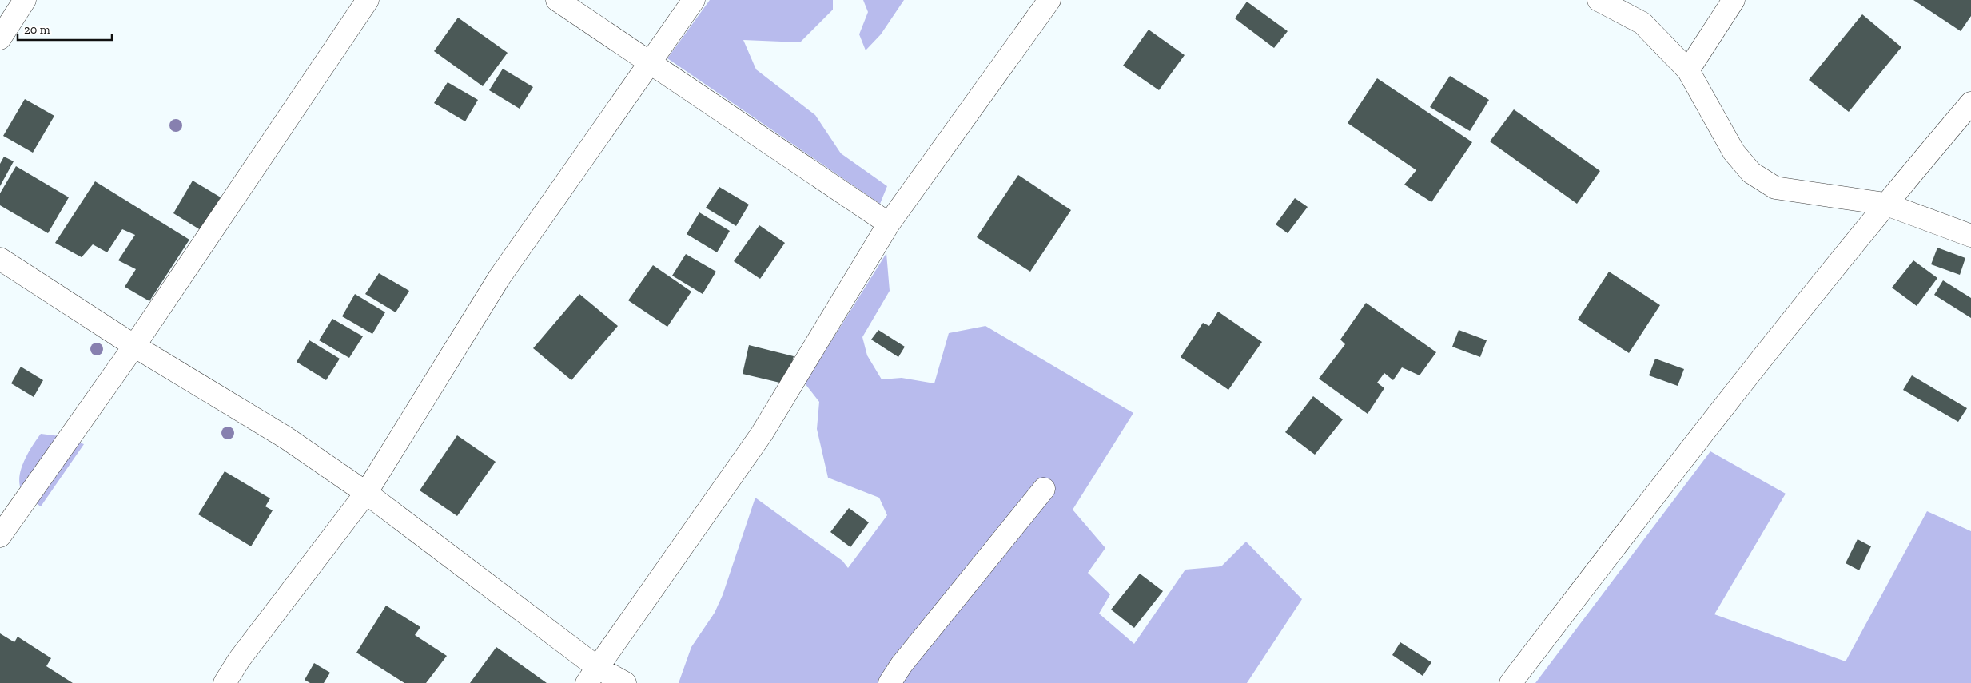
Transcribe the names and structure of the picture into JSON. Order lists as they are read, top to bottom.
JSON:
{
  "scale_bar": "20 m"
}
